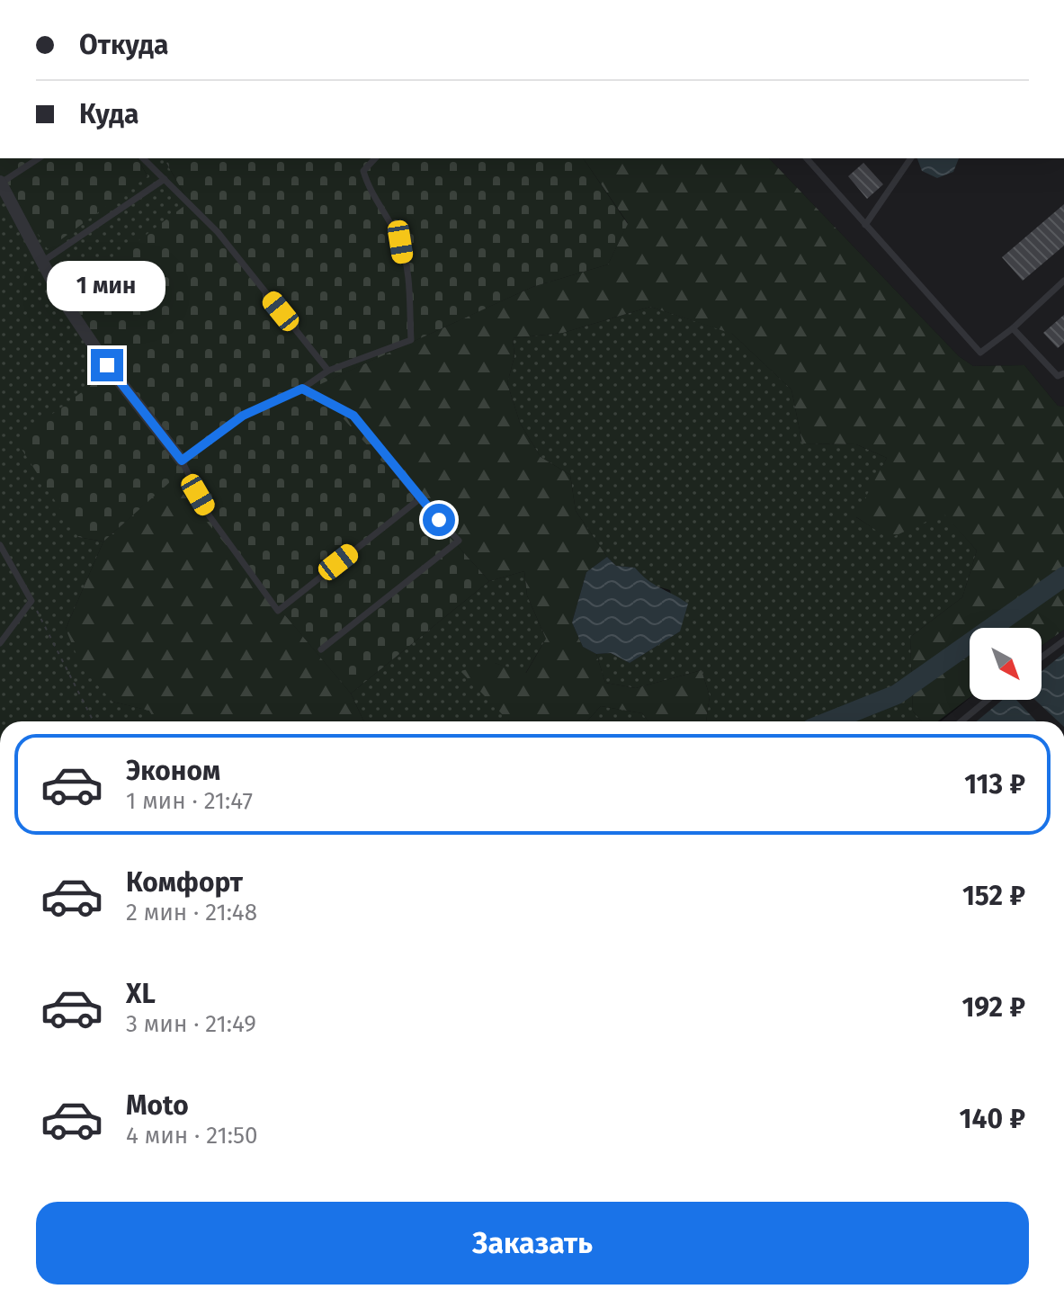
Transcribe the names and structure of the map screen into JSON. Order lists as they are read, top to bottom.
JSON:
{
  "north": "bottom right",
  "page": {
    "banner": ["Откуда", "Куда"],
    "bubble": "1 мин",
    "list": [
      {
        "name": "Эконом",
        "note": "1 мин · 21:47",
        "value": "113 ₽"
      },
      {
        "name": "Комфорт",
        "note": "2 мин · 21:48",
        "value": "152 ₽"
      },
      {
        "name": "XL",
        "note": "3 мин · 21:49",
        "value": "192 ₽"
      },
      {
        "name": "Moto",
        "note": "4 мин · 21:50",
        "value": "140 ₽"
      }
    ],
    "buttons": "Заказать"
  }
}
